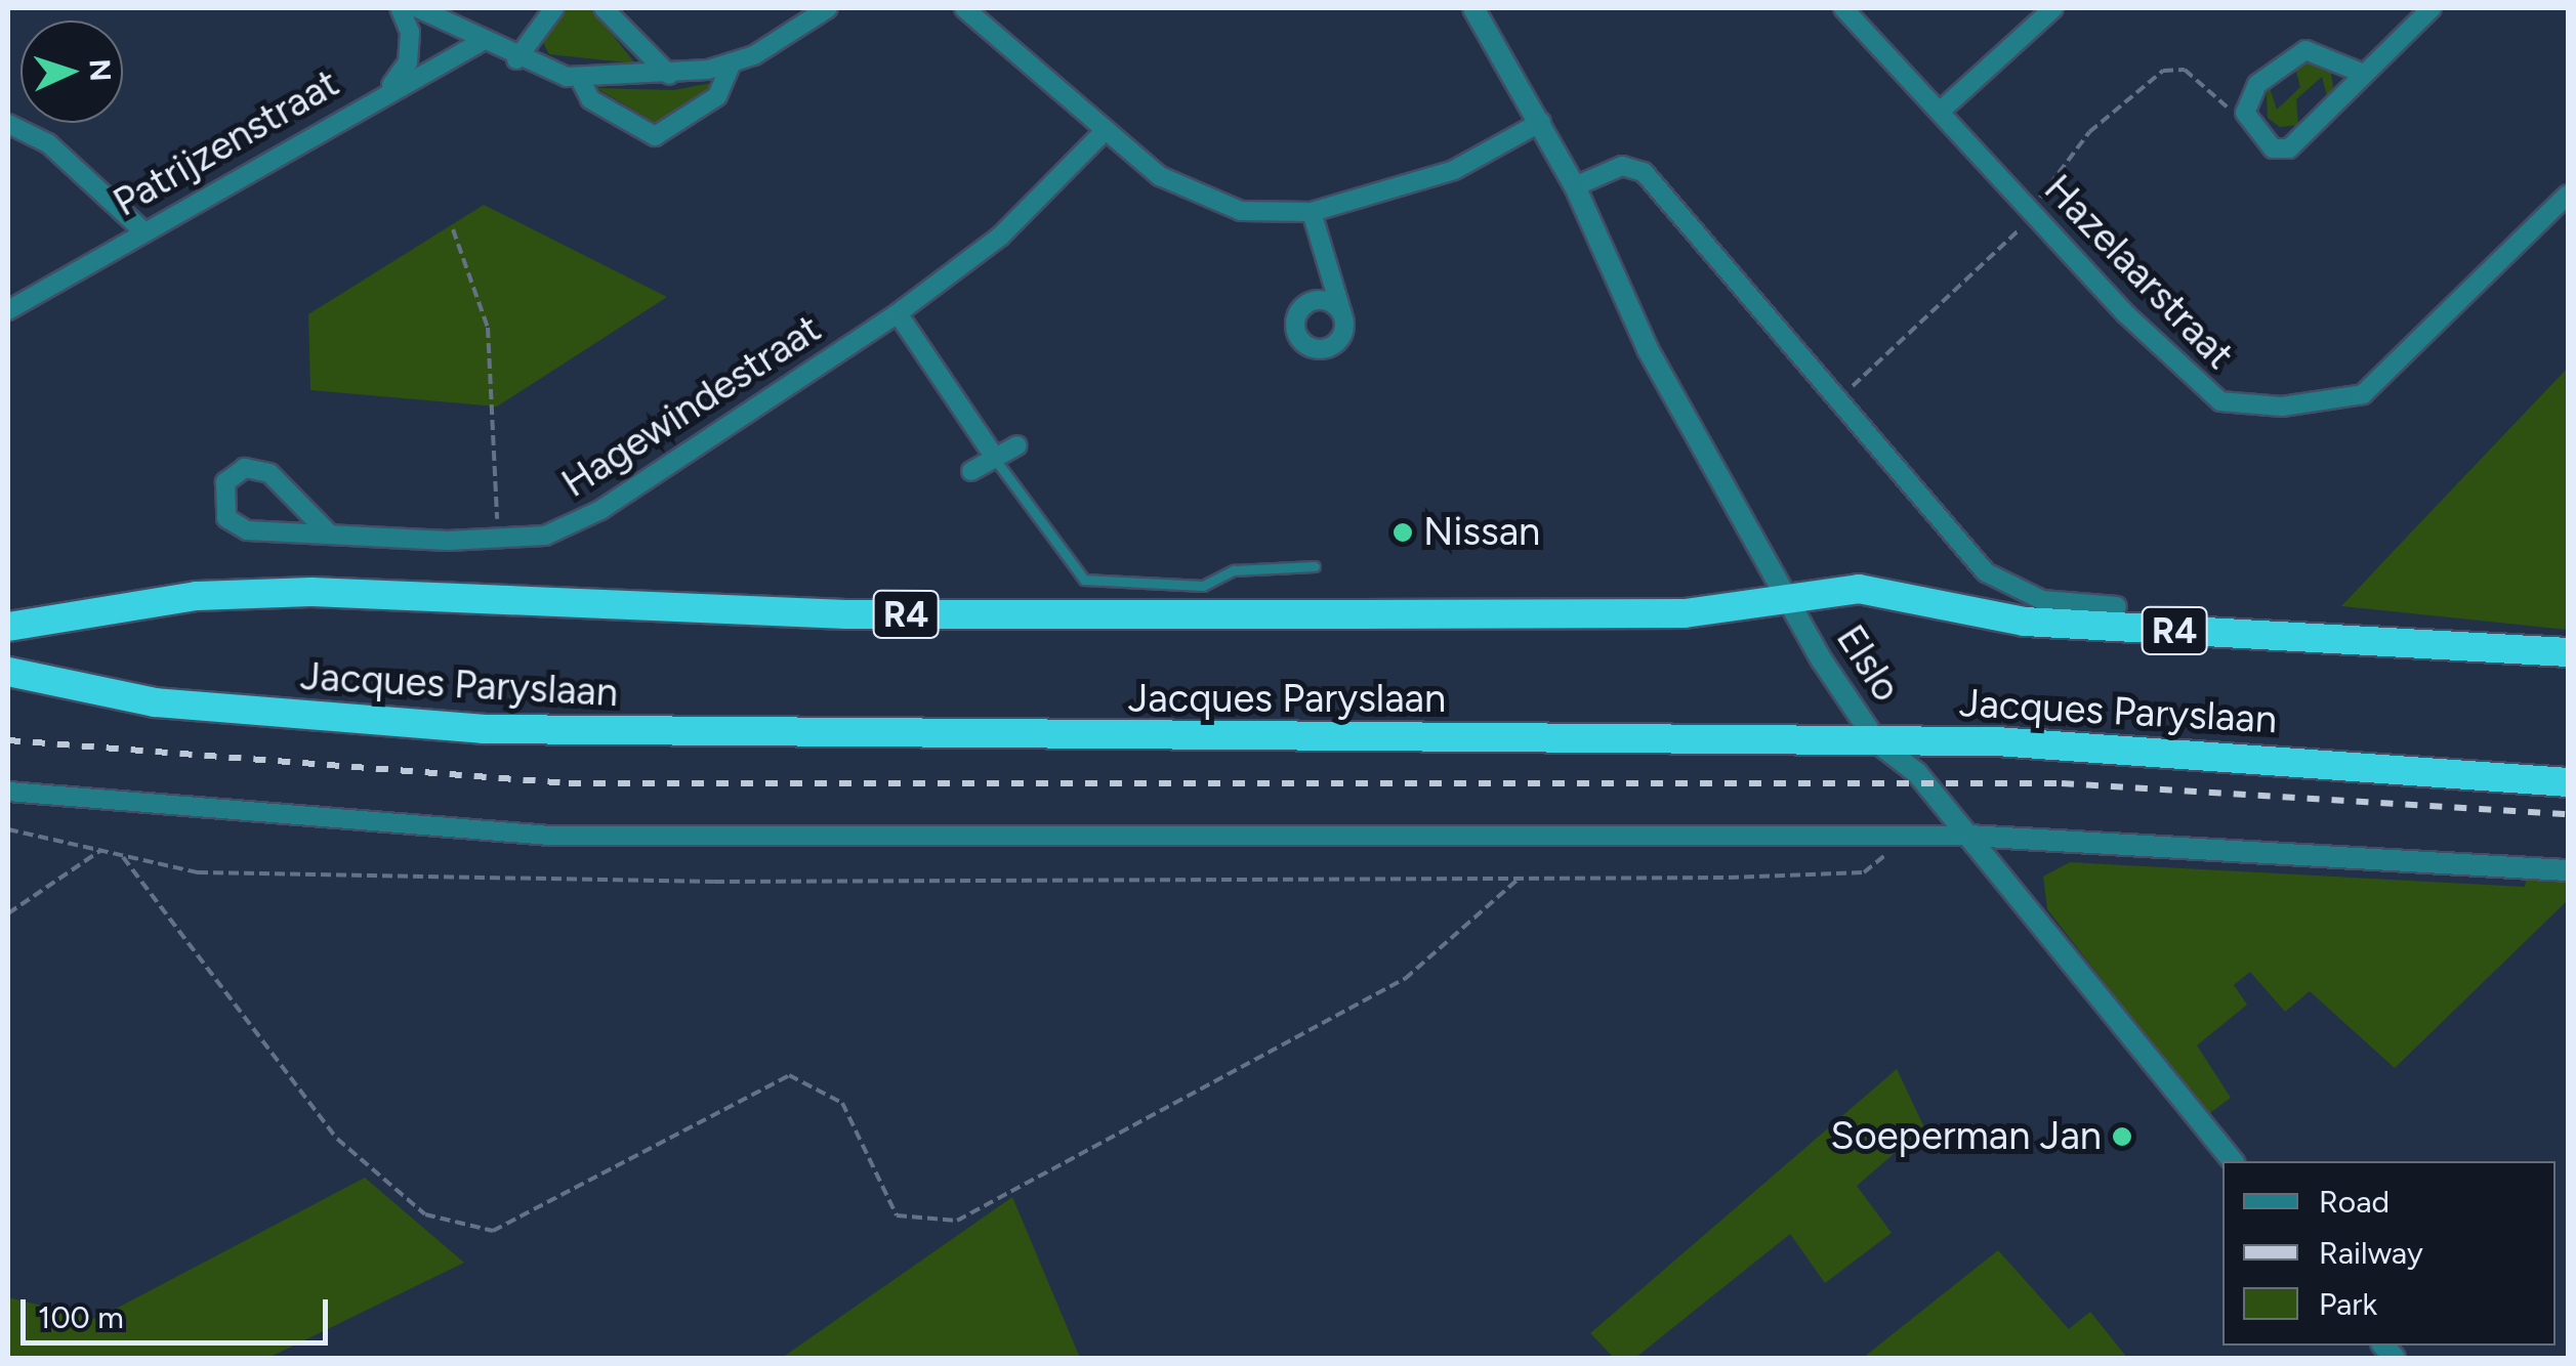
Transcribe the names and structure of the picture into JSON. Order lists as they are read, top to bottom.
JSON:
{
  "streets": {
    "highway": ["R4", "Jacques Paryslaan"],
    "street": [
      "Patrijzenstraat",
      "Hazelaarstraat",
      "Hagewindestraat",
      "Elslo"
    ]
  },
  "crossings": [
    ["R4", "Elslo"],
    ["Elslo", "Jacques Paryslaan"]
  ],
  "places": ["Nissan", "Soeperman Jan"],
  "legend": ["Road", "Railway", "Park"],
  "scale_bar": "100 m",
  "north": "right"
}
